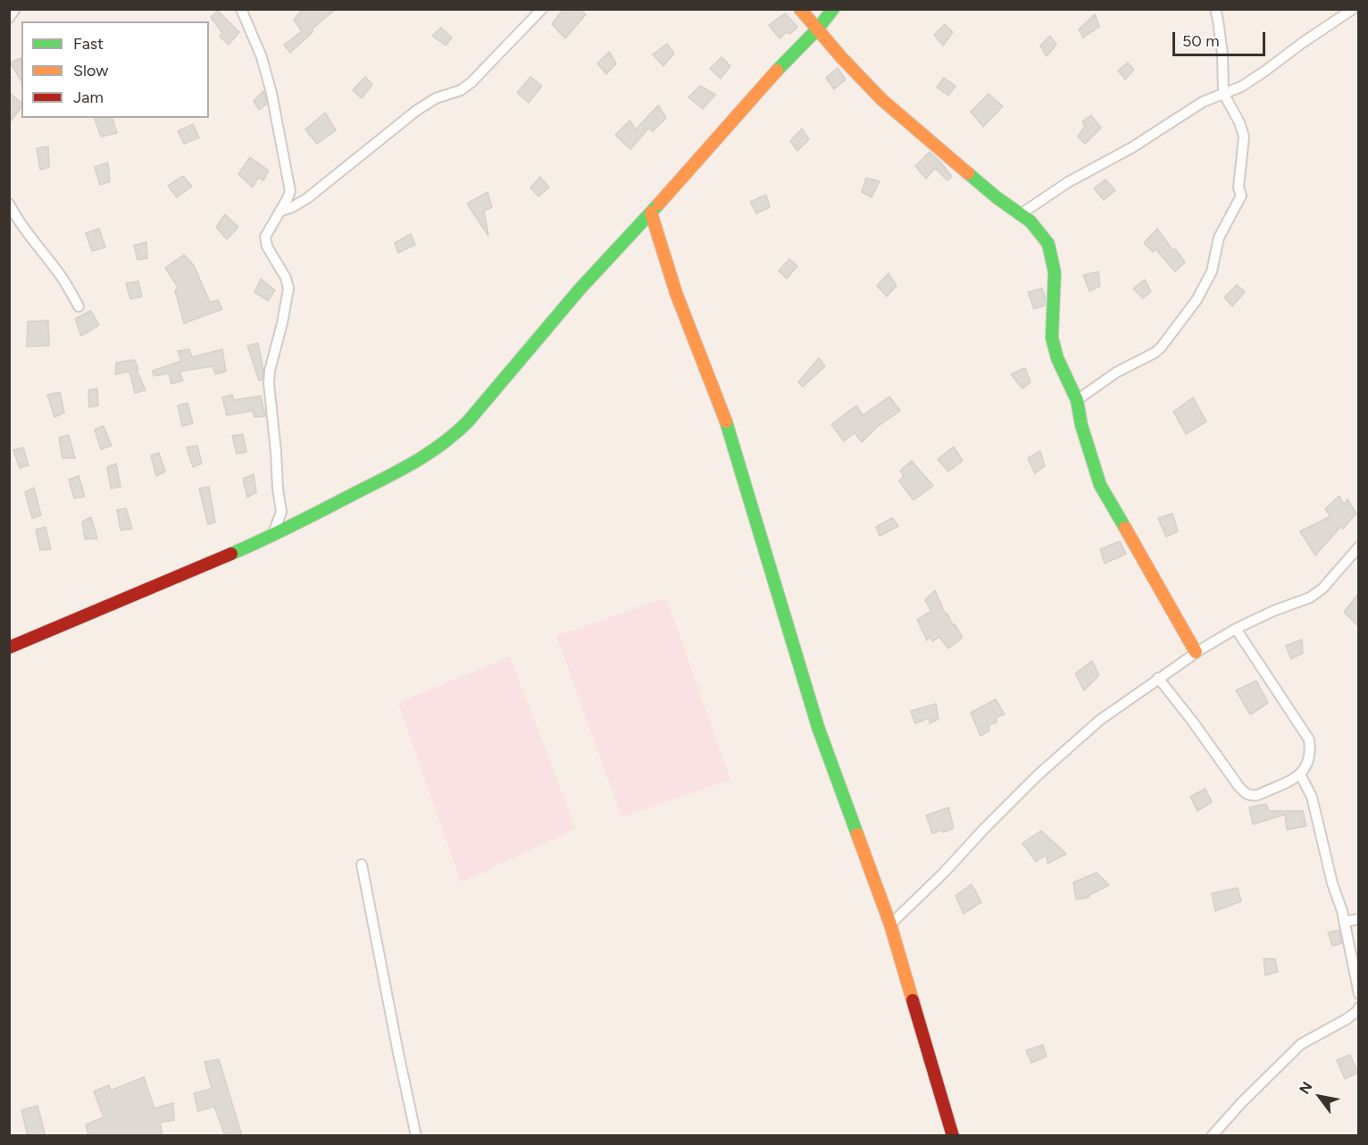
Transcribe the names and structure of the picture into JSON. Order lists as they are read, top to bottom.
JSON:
{
  "legend": ["Fast", "Slow", "Jam"],
  "scale_bar": "50 m",
  "north": "top left"
}
